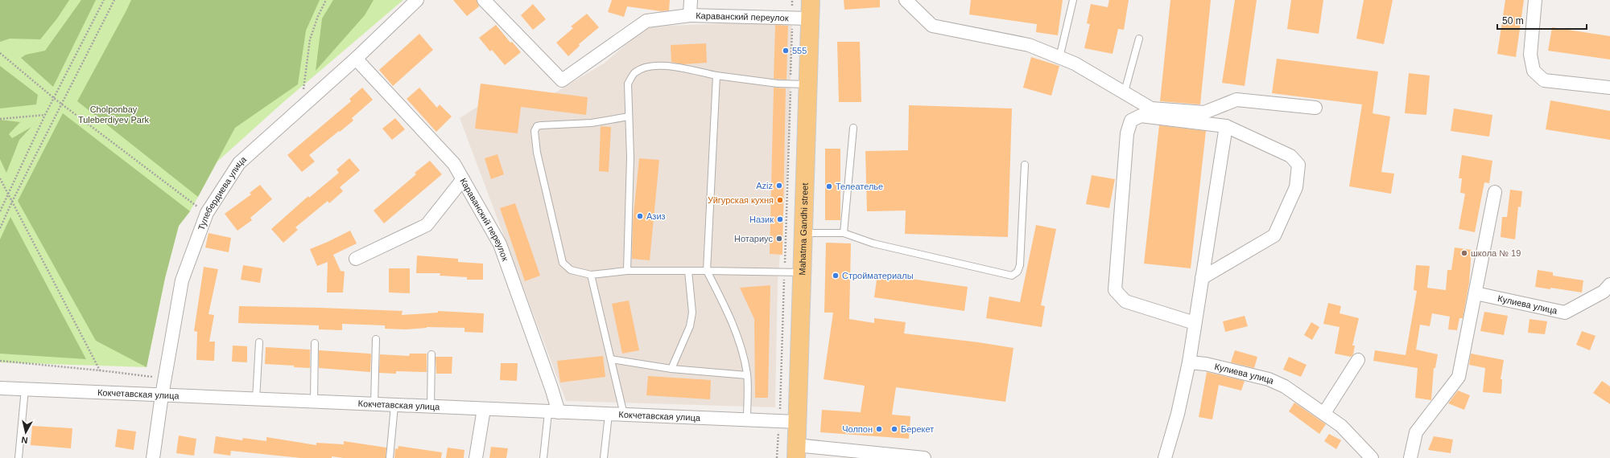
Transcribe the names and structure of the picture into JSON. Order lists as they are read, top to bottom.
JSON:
{
  "streets": {
    "main road": ["Mahatma Gandhi street"],
    "street": [
      "Караванский переулок",
      "Тулебердиева улица",
      "Кулиева улица",
      "Кокчетавская улица"
    ]
  },
  "crossings": [
    ["Караванский переулок", "Тулебердиева улица"],
    ["Караванский переулок", "Mahatma Gandhi street"],
    ["Караванский переулок", "Кокчетавская улица"],
    ["Тулебердиева улица", "Кокчетавская улица"],
    ["Mahatma Gandhi street", "Кокчетавская улица"]
  ],
  "parks": ["Cholponbay Tuleberdiyev Park"],
  "places": [
    "555",
    "Aziz",
    "Телеателье",
    "Уйгурская кухня",
    "Азиз",
    "Назик",
    "Нотариус",
    "школа № 19",
    "Стройматериалы",
    "Чолпон",
    "Берекет"
  ],
  "scale_bar": "50 m",
  "north": "bottom"
}
